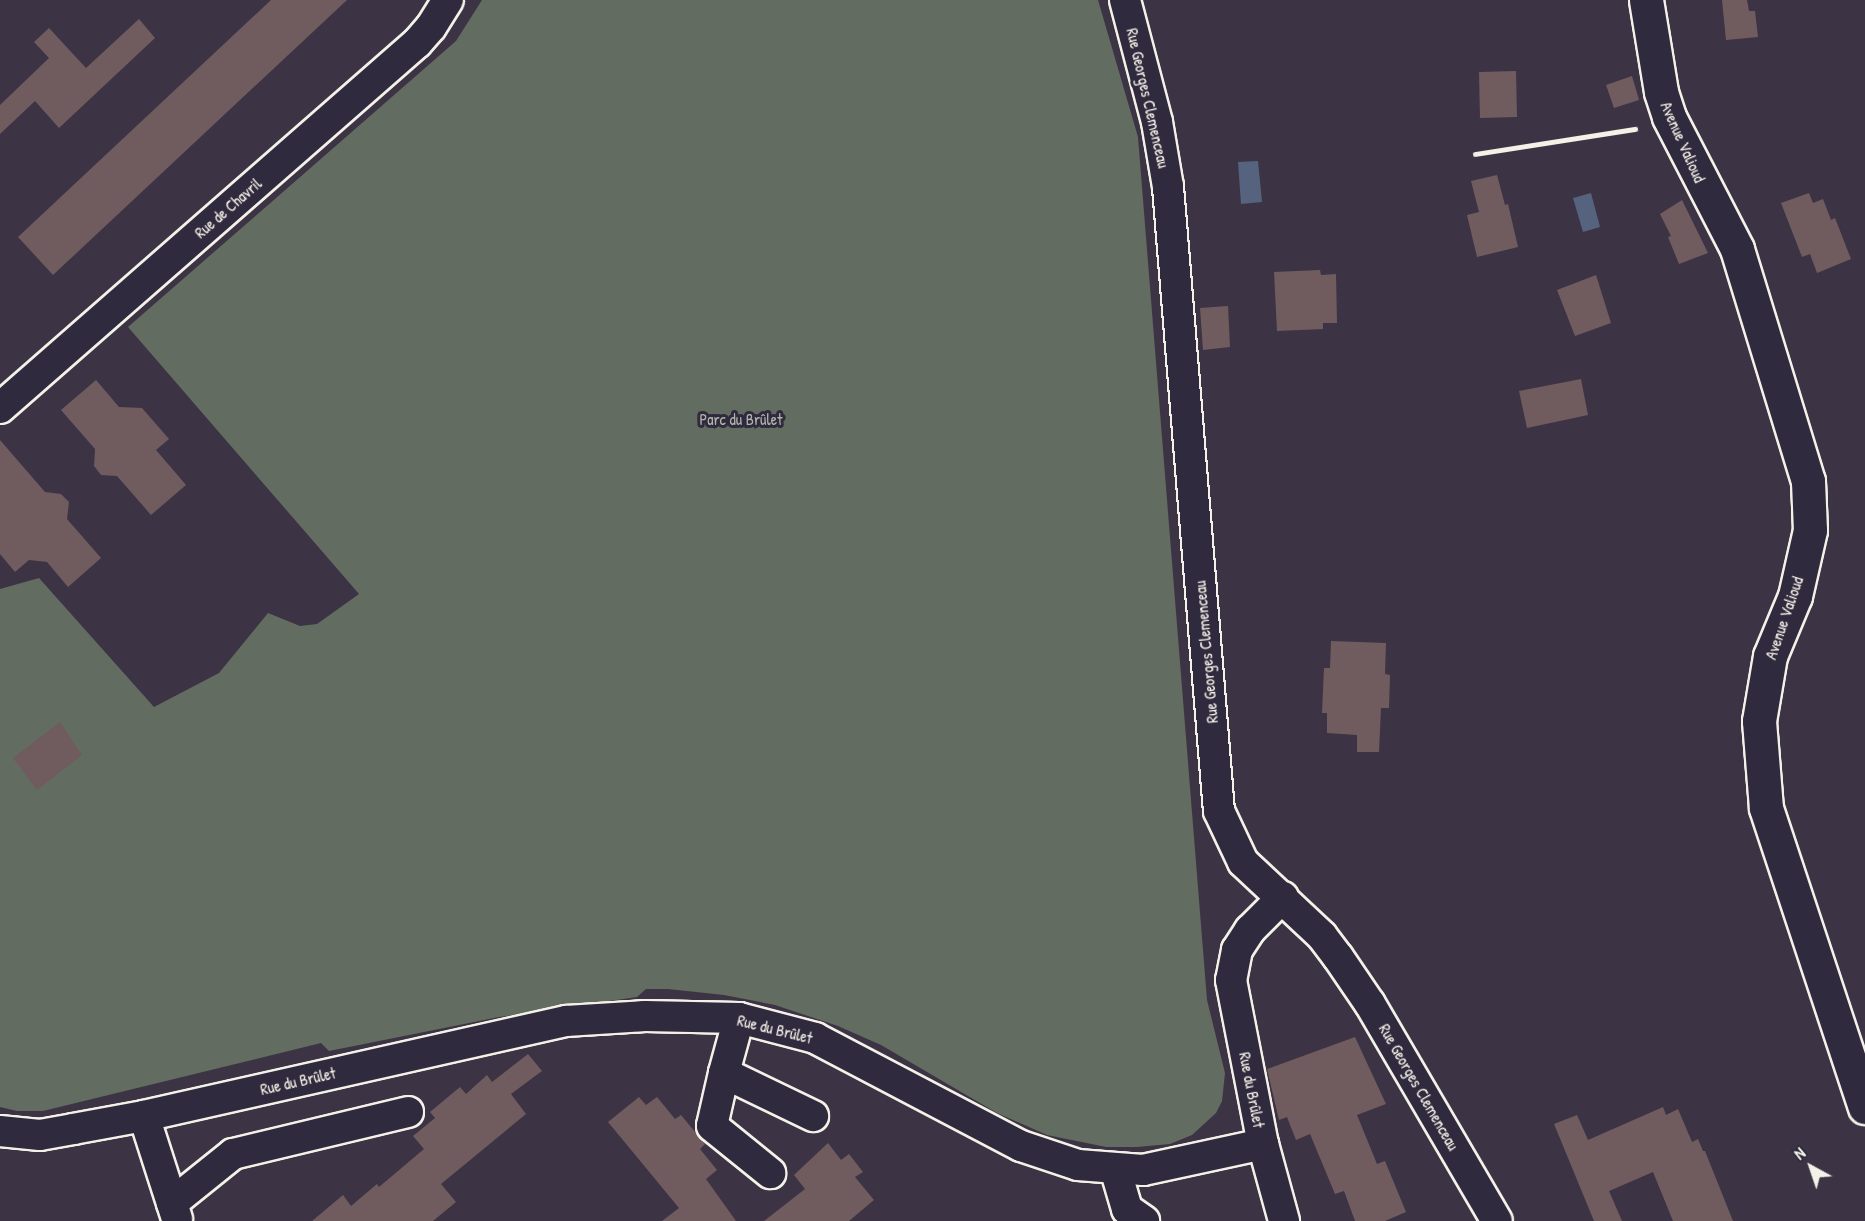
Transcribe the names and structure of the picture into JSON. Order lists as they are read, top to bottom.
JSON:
{
  "streets": {
    "main road": ["Avenue Valioud"],
    "street": ["Rue Georges Clemenceau", "Rue de Chavril", "Rue du Brûlet"]
  },
  "crossings": [
    ["Rue Georges Clemenceau", "Rue du Brûlet"]
  ],
  "parks": ["Parc du Brûlet"],
  "north": "top left"
}
